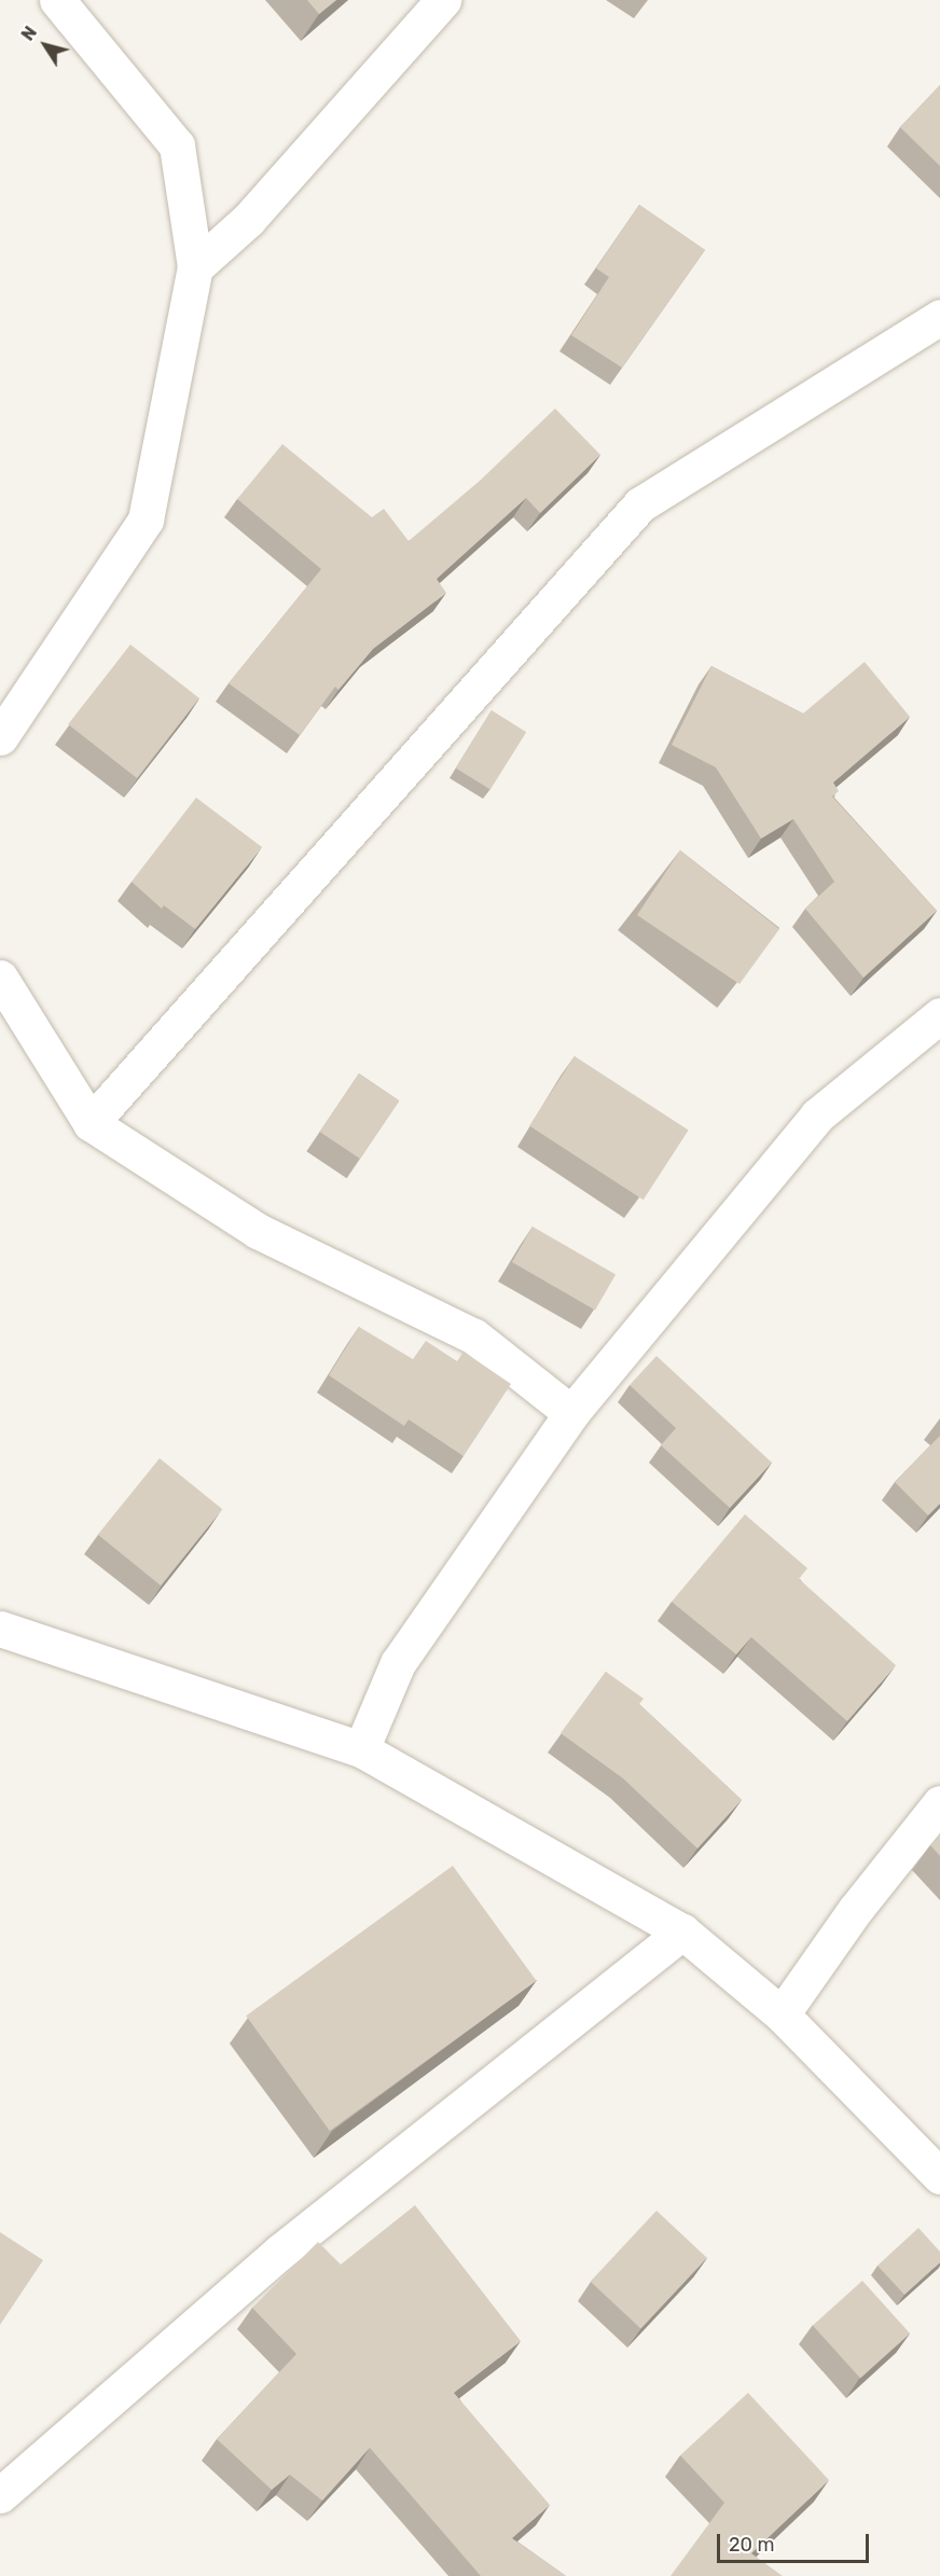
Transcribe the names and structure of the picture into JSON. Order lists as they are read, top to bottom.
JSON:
{
  "scale_bar": "20 m",
  "north": "top left"
}
